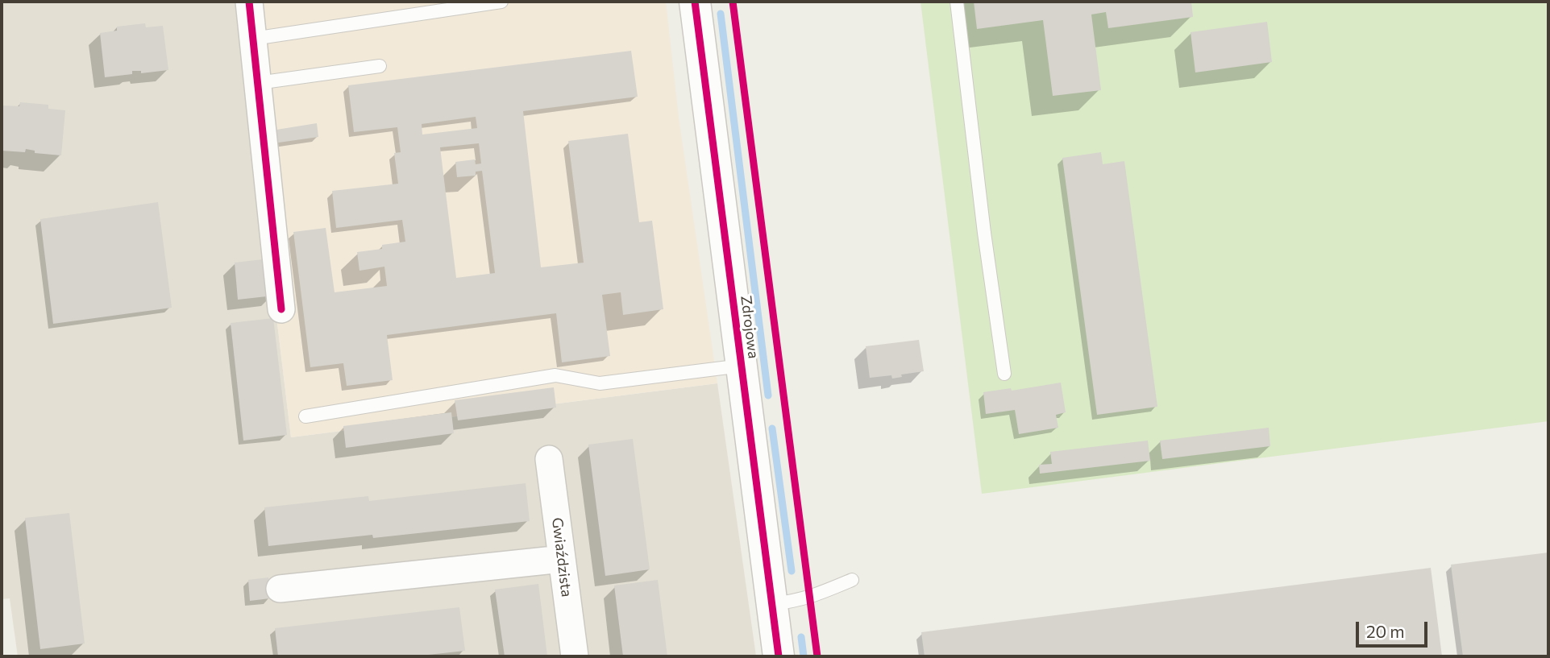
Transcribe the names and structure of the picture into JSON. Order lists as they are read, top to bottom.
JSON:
{
  "streets": {
    "street": ["Zdrojowa", "Gwiaździsta"]
  },
  "scale_bar": "20 m"
}
